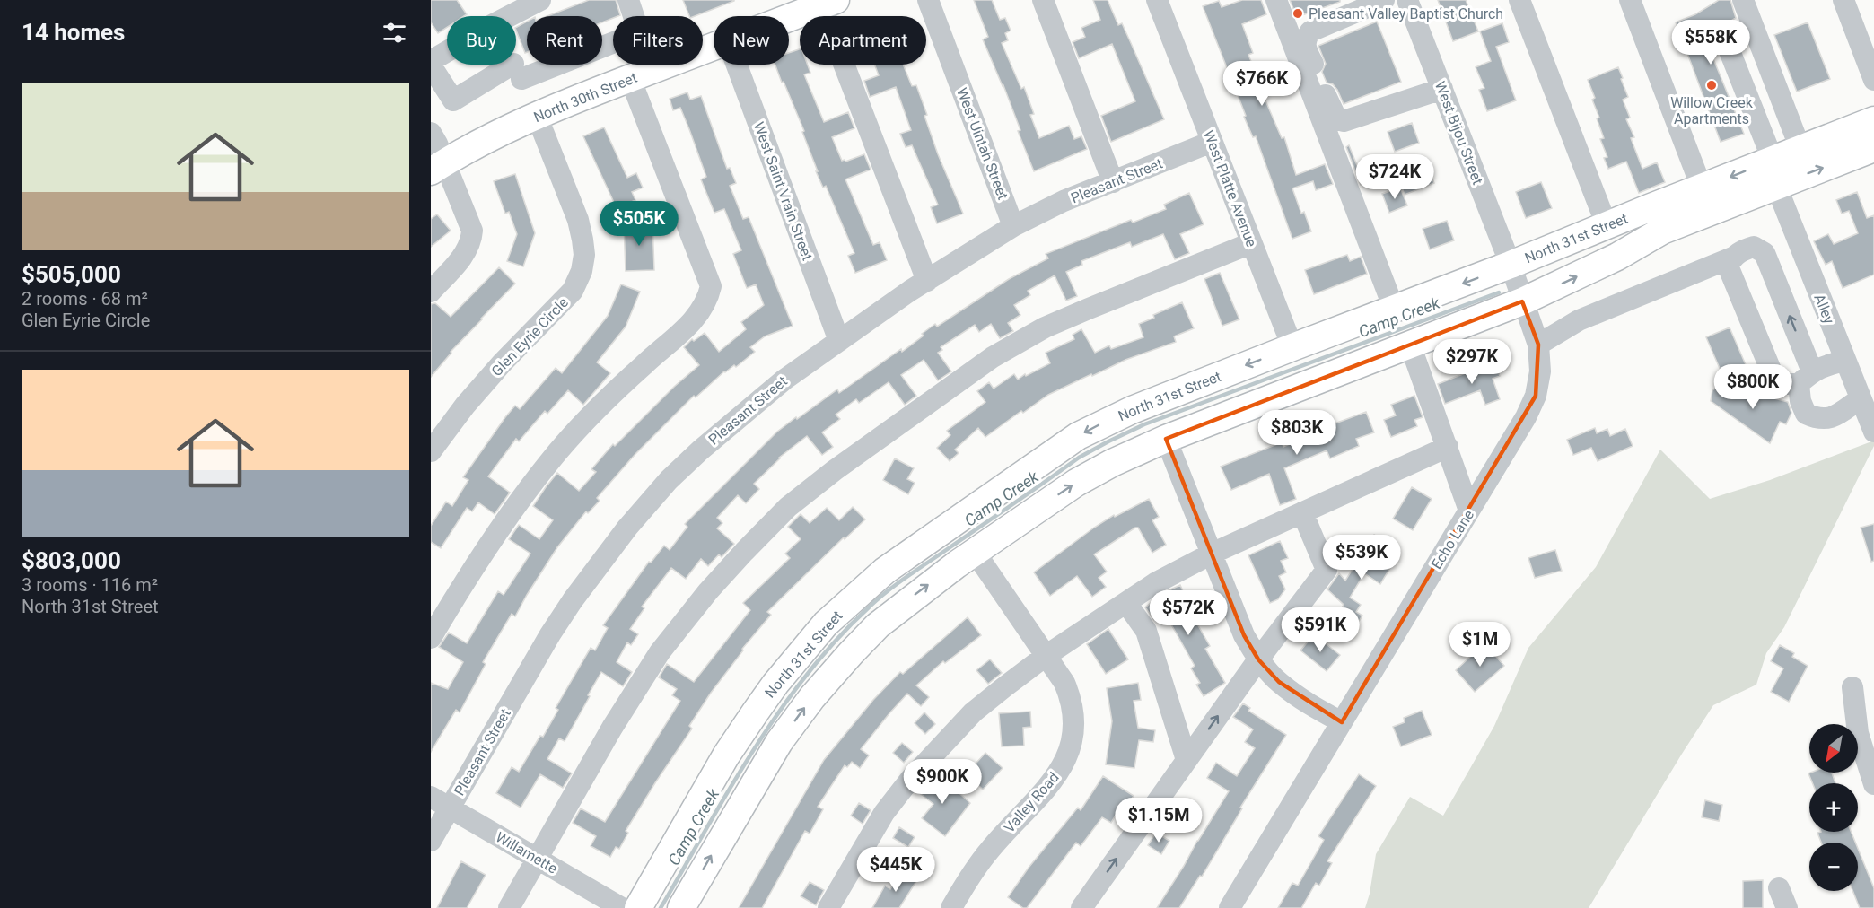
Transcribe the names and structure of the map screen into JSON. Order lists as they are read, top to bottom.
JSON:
{
  "streets": {
    "main road": ["North 30th Street", "North 31st Street"],
    "street": [
      "West Bijou Street",
      "West Uintah Street",
      "Pleasant Street",
      "West Platte Avenue",
      "West Saint Vrain Street",
      "Alley",
      "Glen Eyrie Circle",
      "Echo Lane",
      "Valley Road",
      "Willamette"
    ]
  },
  "crossings": [
    ["North 30th Street", "Glen Eyrie Circle"],
    ["West Bijou Street", "North 31st Street"],
    ["West Bijou Street", "Echo Lane"],
    ["West Uintah Street", "Pleasant Street"],
    ["Pleasant Street", "West Platte Avenue"],
    ["Pleasant Street", "West Saint Vrain Street"],
    ["Pleasant Street", "Willamette"],
    ["West Platte Avenue", "North 31st Street"],
    ["North 31st Street", "Alley"],
    ["North 31st Street", "Echo Lane"],
    ["North 31st Street", "Valley Road"]
  ],
  "water": ["Camp Creek"],
  "places": ["Pleasant Valley Baptist Church", "Willow Creek Apartments"],
  "north": "bottom left",
  "page": {
    "heading": "14 homes",
    "chip": [
      "Buy",
      "Rent",
      "Filters",
      "New",
      "Apartment"
    ],
    "price": [
      "$558K",
      "$766K",
      "$724K",
      "$505K",
      "$297K",
      "$800K",
      "$803K",
      "$539K",
      "$572K",
      "$591K",
      "$1M",
      "$900K",
      "$1.15M",
      "$445K"
    ],
    "list": [
      {
        "name": "$505,000",
        "note": "2 rooms · 68 m² · Glen Eyrie Circle"
      },
      {
        "name": "$803,000",
        "note": "3 rooms · 116 m² · North 31st Street"
      }
    ],
    "map_buttons": ["+", "−"]
  }
}
